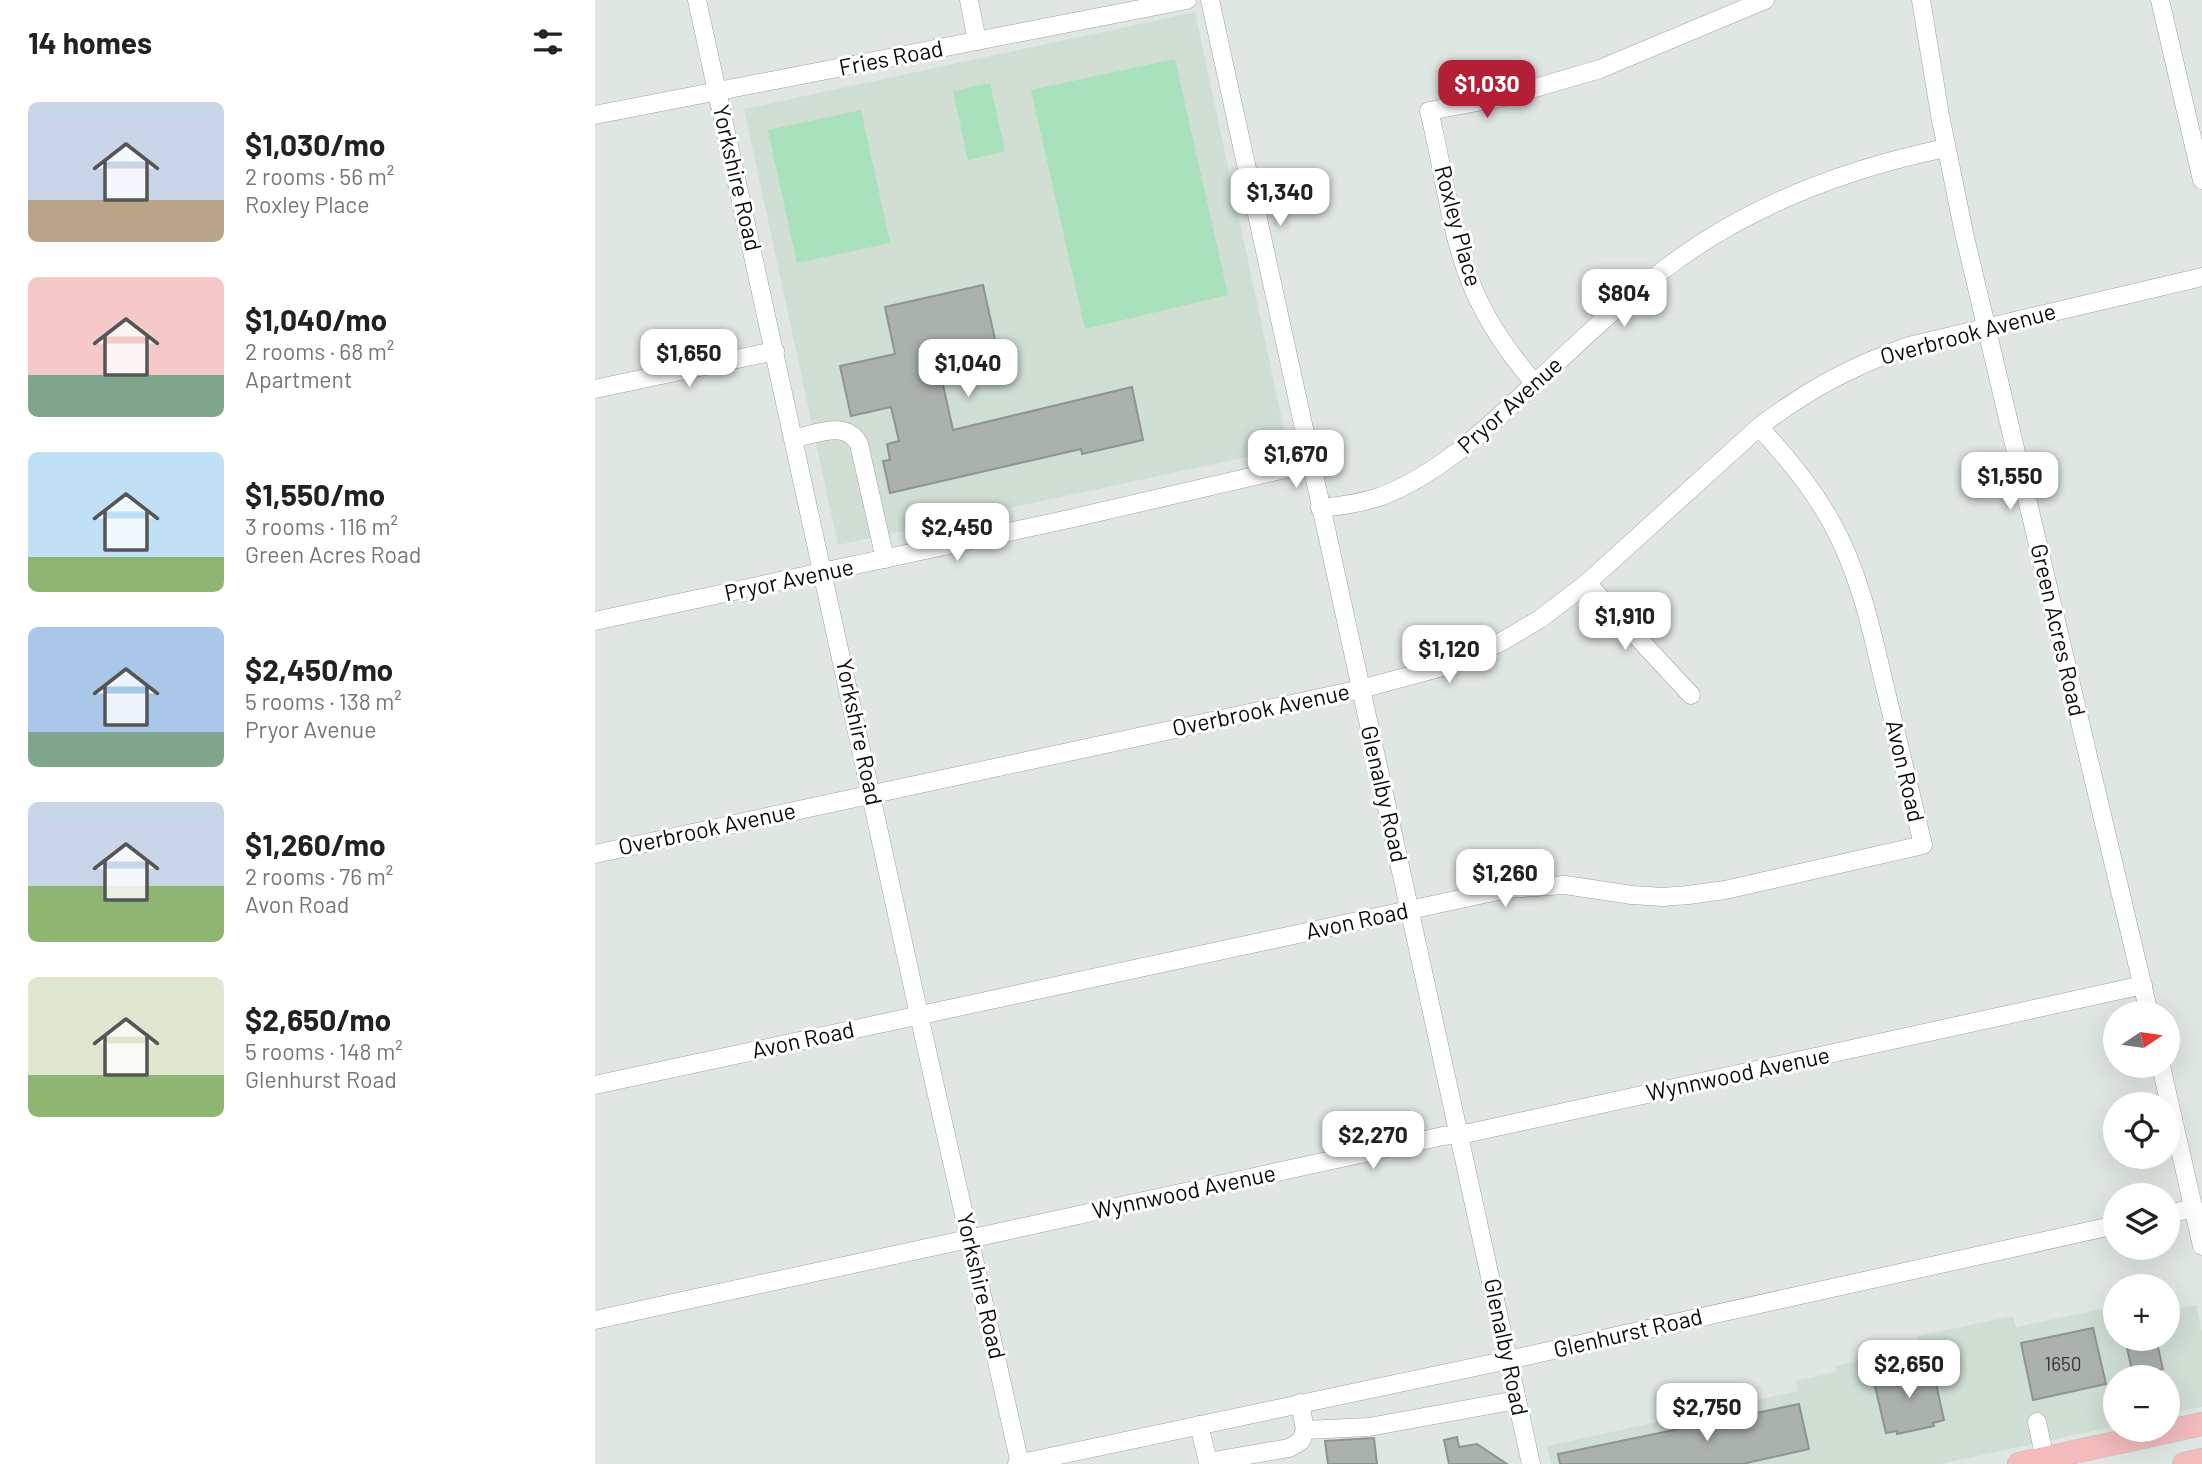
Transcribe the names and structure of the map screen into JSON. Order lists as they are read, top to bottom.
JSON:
{
  "streets": {
    "street": [
      "Fries Road",
      "Yorkshire Road",
      "Roxley Place",
      "Overbrook Avenue",
      "Pryor Avenue",
      "Green Acres Road",
      "Avon Road",
      "Glenalby Road",
      "Wynnwood Avenue",
      "Glenhurst Road"
    ]
  },
  "crossings": [
    ["Fries Road", "Yorkshire Road"],
    ["Yorkshire Road", "Overbrook Avenue"],
    ["Yorkshire Road", "Pryor Avenue"],
    ["Yorkshire Road", "Avon Road"],
    ["Yorkshire Road", "Wynnwood Avenue"],
    ["Yorkshire Road", "Glenhurst Road"],
    ["Roxley Place", "Pryor Avenue"],
    ["Overbrook Avenue", "Green Acres Road"],
    ["Overbrook Avenue", "Avon Road"],
    ["Overbrook Avenue", "Glenalby Road"],
    ["Pryor Avenue", "Green Acres Road"],
    ["Pryor Avenue", "Glenalby Road"],
    ["Green Acres Road", "Wynnwood Avenue"],
    ["Avon Road", "Glenalby Road"],
    ["Glenalby Road", "Wynnwood Avenue"],
    ["Glenalby Road", "Glenhurst Road"]
  ],
  "house_numbers": ["1650"],
  "north": "right",
  "page": {
    "heading": "14 homes",
    "price": [
      "$1,030",
      "$1,340",
      "$804",
      "$1,650",
      "$1,040",
      "$1,670",
      "$1,550",
      "$2,450",
      "$1,910",
      "$1,120",
      "$1,260",
      "$2,270",
      "$2,650",
      "$2,750"
    ],
    "list": [
      {
        "name": "$1,030/mo",
        "note": "2 rooms · 56 m² · Roxley Place"
      },
      {
        "name": "$1,040/mo",
        "note": "2 rooms · 68 m² · Apartment"
      },
      {
        "name": "$1,550/mo",
        "note": "3 rooms · 116 m² · Green Acres Road"
      },
      {
        "name": "$2,450/mo",
        "note": "5 rooms · 138 m² · Pryor Avenue"
      },
      {
        "name": "$1,260/mo",
        "note": "2 rooms · 76 m² · Avon Road"
      },
      {
        "name": "$2,650/mo",
        "note": "5 rooms · 148 m² · Glenhurst Road"
      }
    ],
    "map_buttons": ["+", "−"]
  }
}
